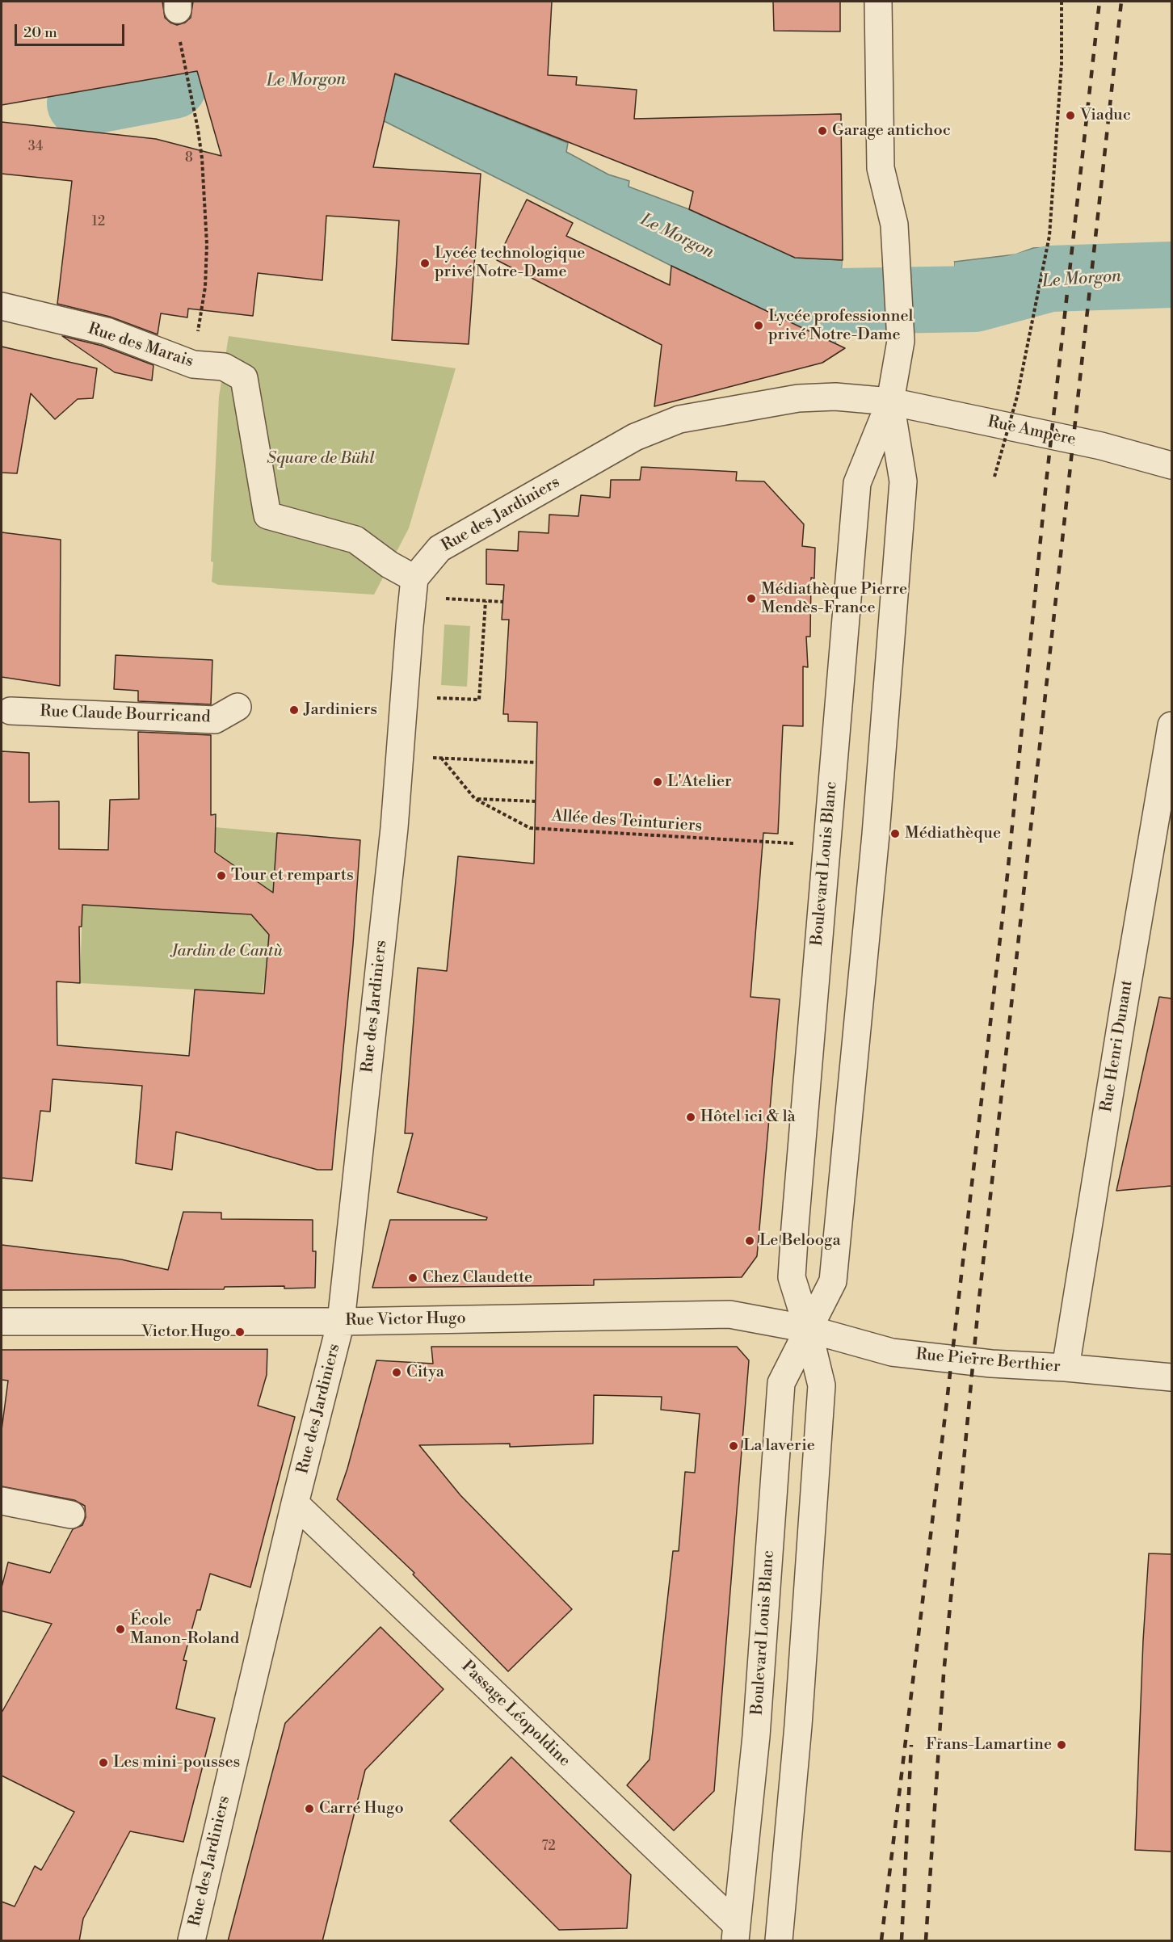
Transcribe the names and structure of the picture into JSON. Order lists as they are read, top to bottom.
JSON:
{
  "streets": {
    "street": [
      "Rue des Marais",
      "Rue Ampère",
      "Rue des Jardiniers",
      "Rue Claude Bourricand",
      "Boulevard Louis Blanc",
      "Rue Henri Dunant",
      "Rue Victor Hugo",
      "Rue Pierre Berthier",
      "Passage Léopoldine"
    ],
    "path": ["Allée des Teinturiers"]
  },
  "crossings": [
    ["Rue des Marais", "Rue des Jardiniers"],
    ["Rue Ampère", "Rue des Jardiniers"],
    ["Rue Ampère", "Boulevard Louis Blanc"],
    ["Rue des Jardiniers", "Boulevard Louis Blanc"],
    ["Rue des Jardiniers", "Rue Victor Hugo"],
    ["Rue des Jardiniers", "Passage Léopoldine"],
    ["Boulevard Louis Blanc", "Rue Victor Hugo"],
    ["Boulevard Louis Blanc", "Rue Pierre Berthier"],
    ["Boulevard Louis Blanc", "Passage Léopoldine"],
    ["Rue Henri Dunant", "Rue Pierre Berthier"],
    ["Rue Victor Hugo", "Rue Pierre Berthier"]
  ],
  "water": ["Le Morgon"],
  "parks": ["Square de Bühl", "Jardin de Cantù"],
  "places": [
    "Viaduc",
    "Garage antichoc",
    "Lycée technologique privé Notre-Dame",
    "Lycée professionnel privé Notre-Dame",
    "Médiathèque Pierre Mendès-France",
    "Jardiniers",
    "L'Atelier",
    "Médiathèque",
    "Tour et remparts",
    "Hôtel ici & là",
    "Le Belooga",
    "Chez Claudette",
    "Victor Hugo",
    "Citya",
    "La laverie",
    "École Manon-Roland",
    "Frans-Lamartine",
    "Les mini-pousses",
    "Carré Hugo"
  ],
  "house_numbers": [
    "34",
    "8",
    "12",
    "72"
  ],
  "scale_bar": "20 m"
}
